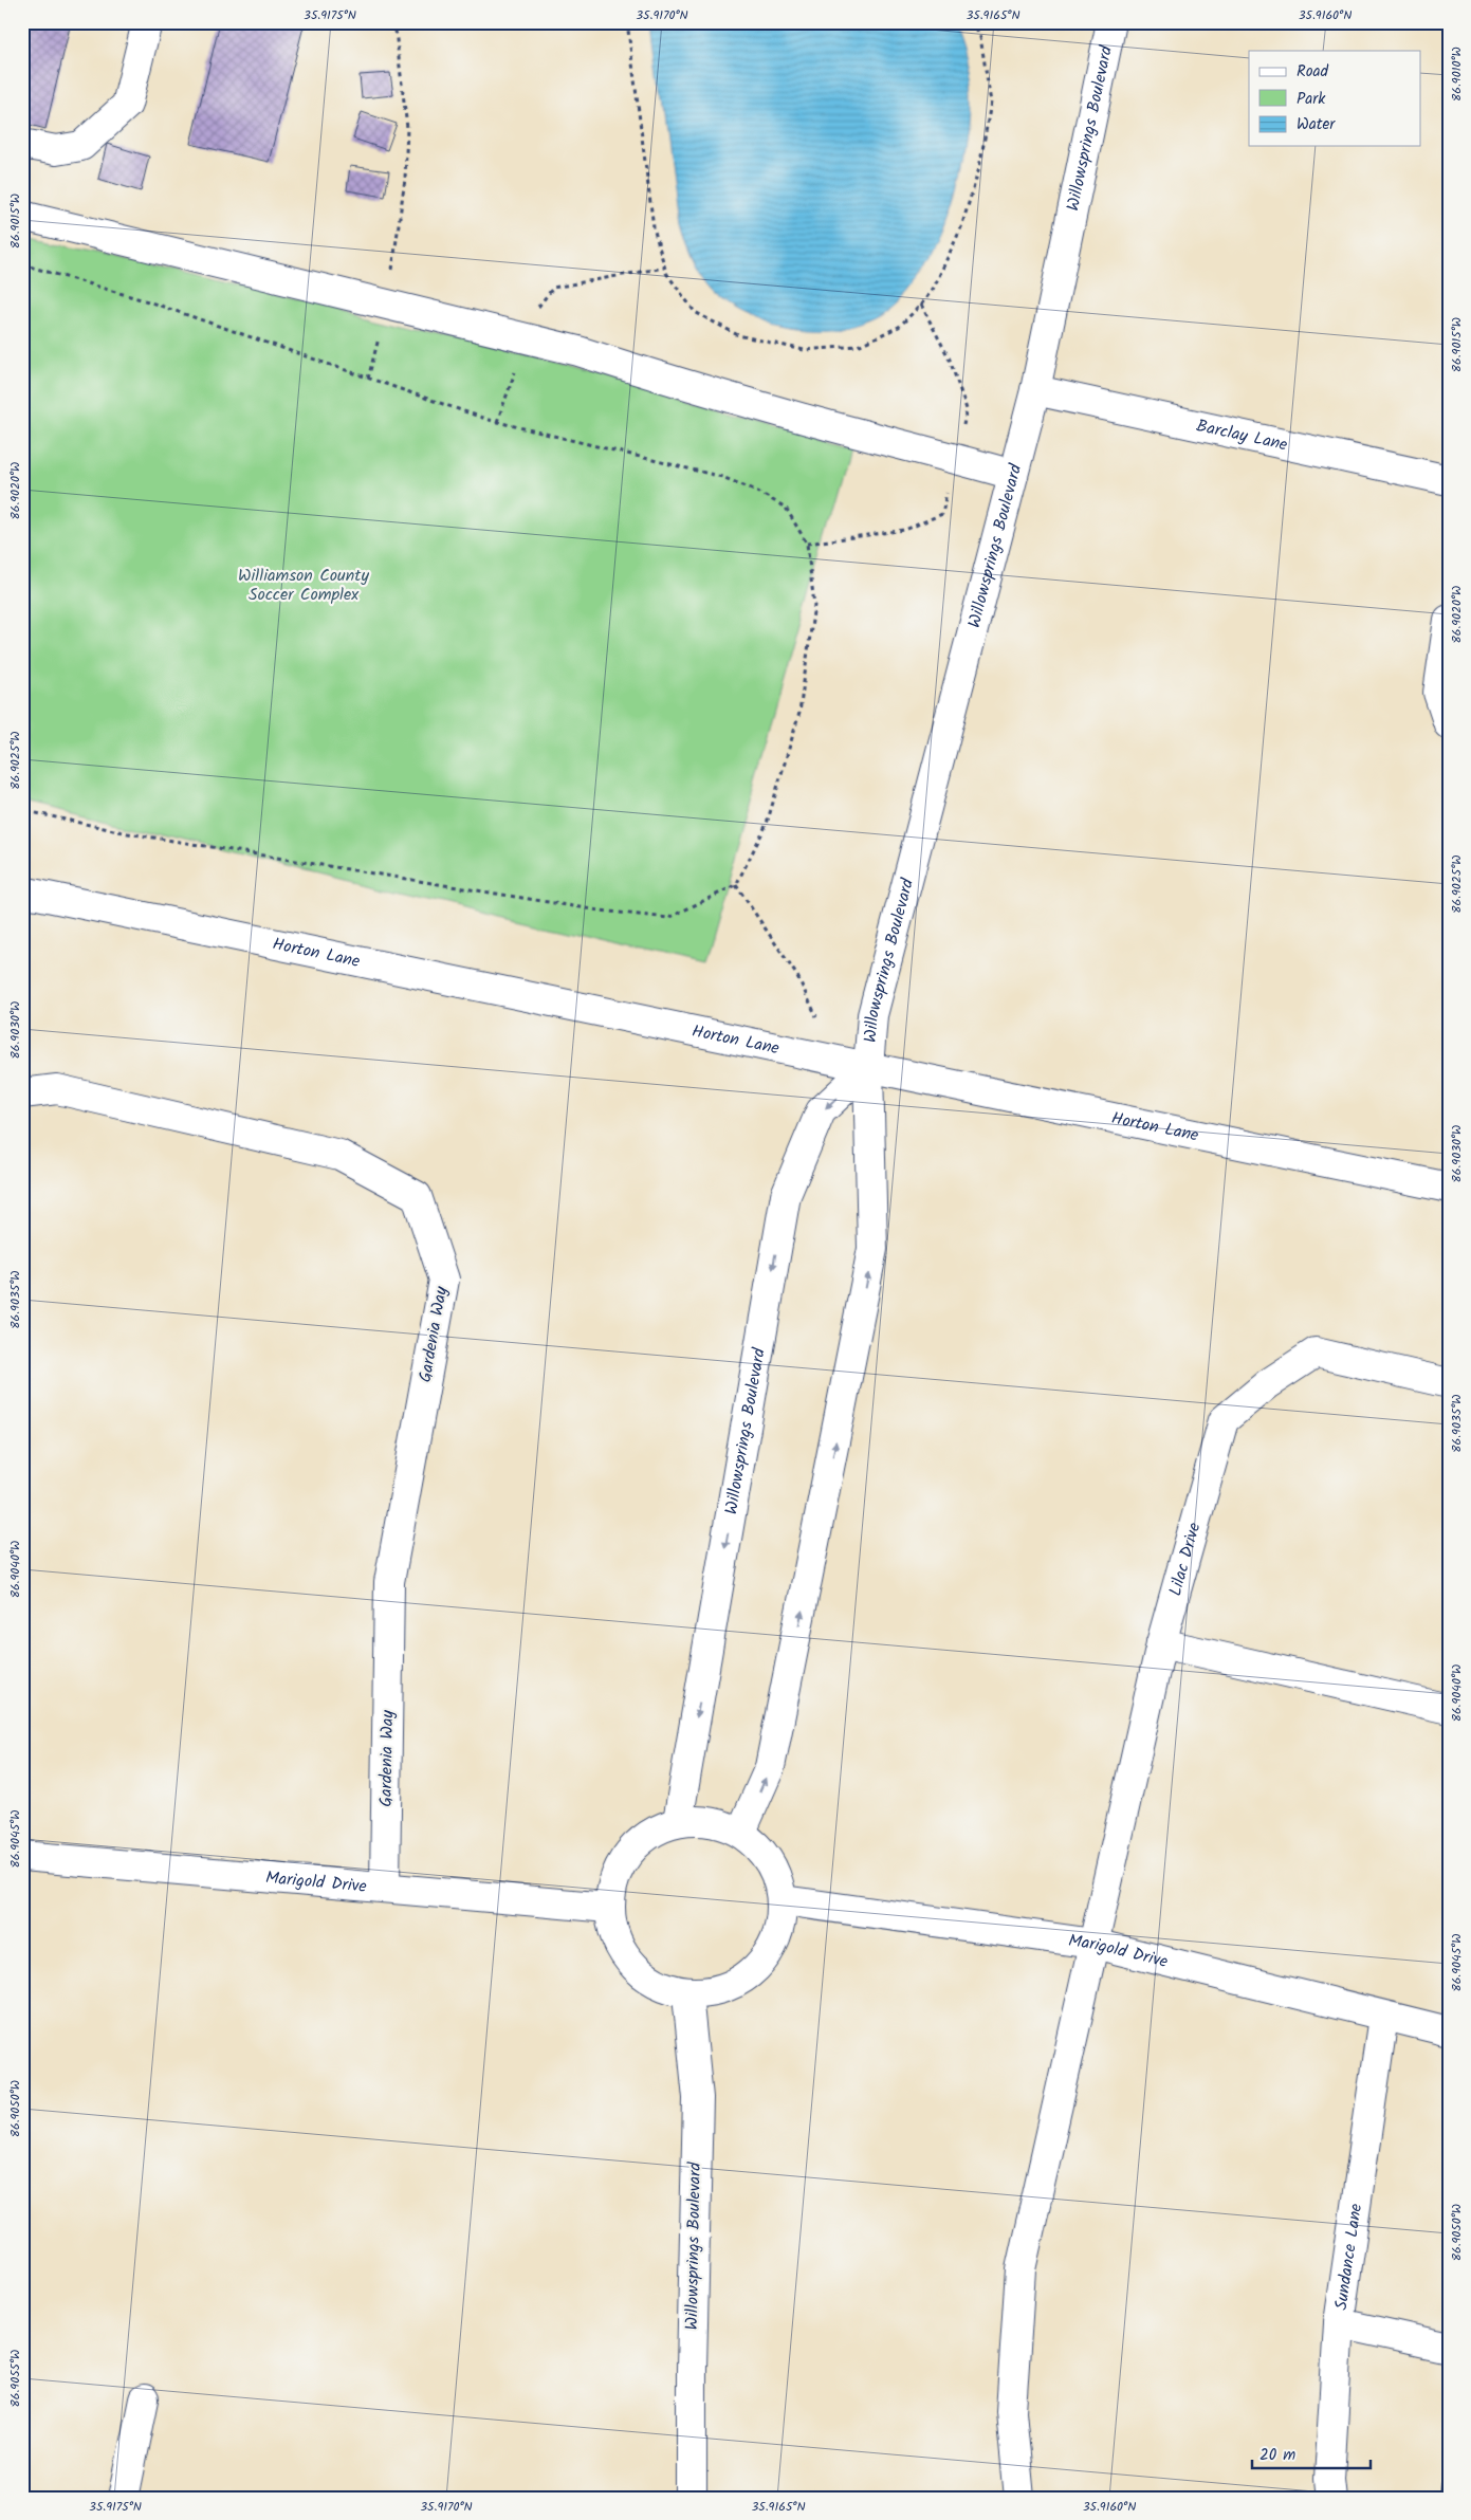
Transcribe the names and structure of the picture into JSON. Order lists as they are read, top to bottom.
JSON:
{
  "streets": {
    "street": [
      "Willowsprings Boulevard",
      "Barclay Lane",
      "Horton Lane",
      "Gardenia Way",
      "Lilac Drive",
      "Marigold Drive",
      "Sundance Lane"
    ]
  },
  "crossings": [
    ["Willowsprings Boulevard", "Barclay Lane"],
    ["Willowsprings Boulevard", "Horton Lane"],
    ["Willowsprings Boulevard", "Marigold Drive"],
    ["Gardenia Way", "Marigold Drive"],
    ["Lilac Drive", "Marigold Drive"],
    ["Marigold Drive", "Sundance Lane"]
  ],
  "parks": ["Williamson County Soccer Complex"],
  "legend": ["Road", "Park", "Water"],
  "scale_bar": "20 m",
  "coordinates": [
    "35.9175°N",
    "35.9170°N",
    "35.9165°N",
    "35.9160°N",
    "86.9010°W",
    "86.9015°W",
    "86.9020°W",
    "86.9025°W",
    "86.9030°W",
    "86.9035°W",
    "86.9040°W",
    "86.9045°W",
    "86.9050°W",
    "86.9055°W"
  ]
}
